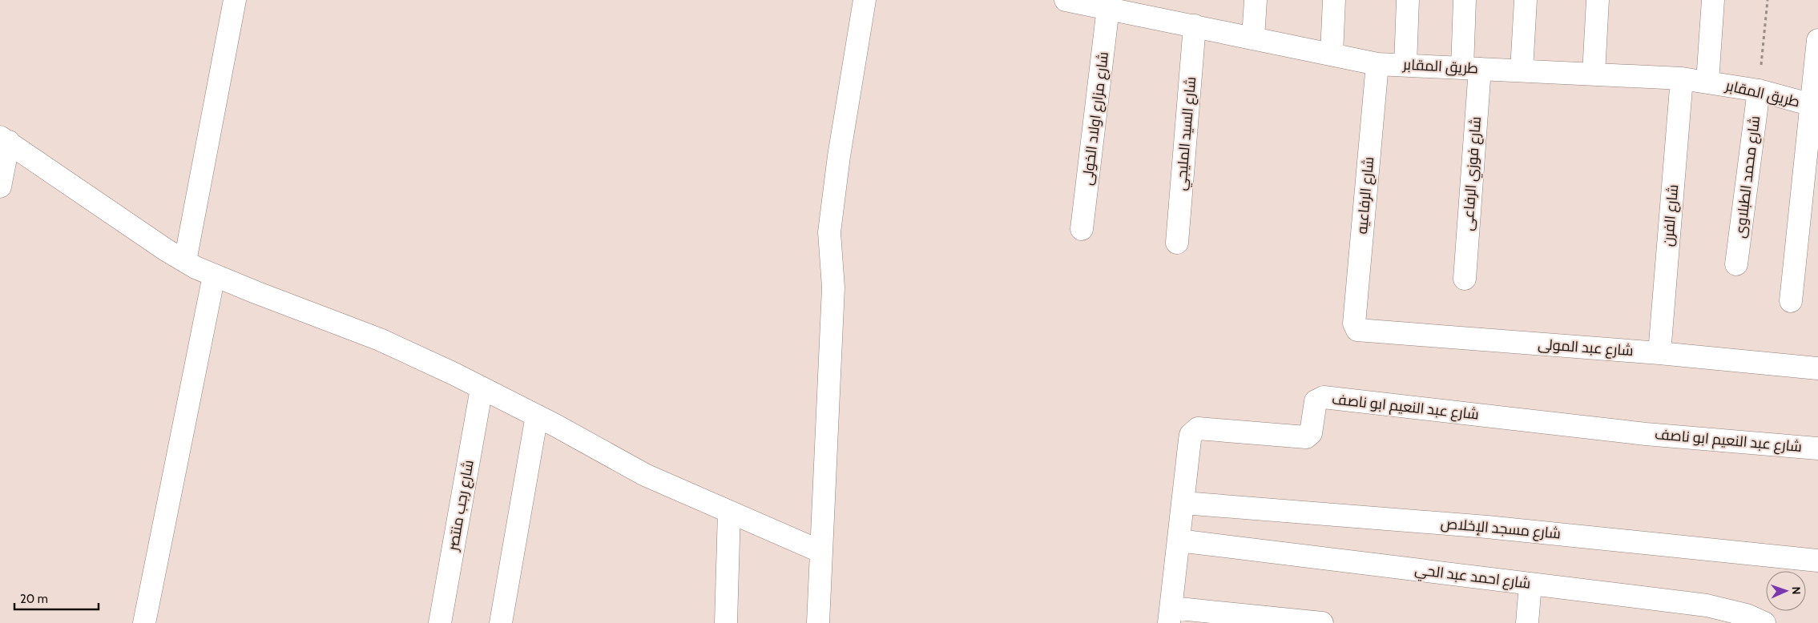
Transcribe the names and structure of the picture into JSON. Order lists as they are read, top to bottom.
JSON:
{
  "streets": {
    "street": [
      "طريق المقابر",
      "شارع مزارع اولاد الخولى",
      "شارع السيد المليجي",
      "شارع فوزي الرفاعى",
      "شارع محمد الطبلاوى",
      "شارع الرفاعيه",
      "شارع الفرن",
      "شارع عبد المولى",
      "شارع عبد النعيم ابو ناصف",
      "شارع رجب منتصر",
      "شارع مسجد الإخلاص",
      "شارع احمد عبد الحي"
    ]
  },
  "crossings": [
    ["طريق المقابر", "شارع مزارع اولاد الخولى"],
    ["طريق المقابر", "شارع السيد المليجي"],
    ["طريق المقابر", "شارع فوزي الرفاعى"],
    ["طريق المقابر", "شارع محمد الطبلاوى"],
    ["طريق المقابر", "شارع الرفاعيه"],
    ["طريق المقابر", "شارع الفرن"],
    ["شارع الرفاعيه", "شارع عبد المولى"],
    ["شارع الفرن", "شارع عبد المولى"],
    ["شارع عبد النعيم ابو ناصف", "شارع مسجد الإخلاص"],
    ["شارع عبد النعيم ابو ناصف", "شارع احمد عبد الحي"]
  ],
  "scale_bar": "20 m",
  "north": "right"
}
